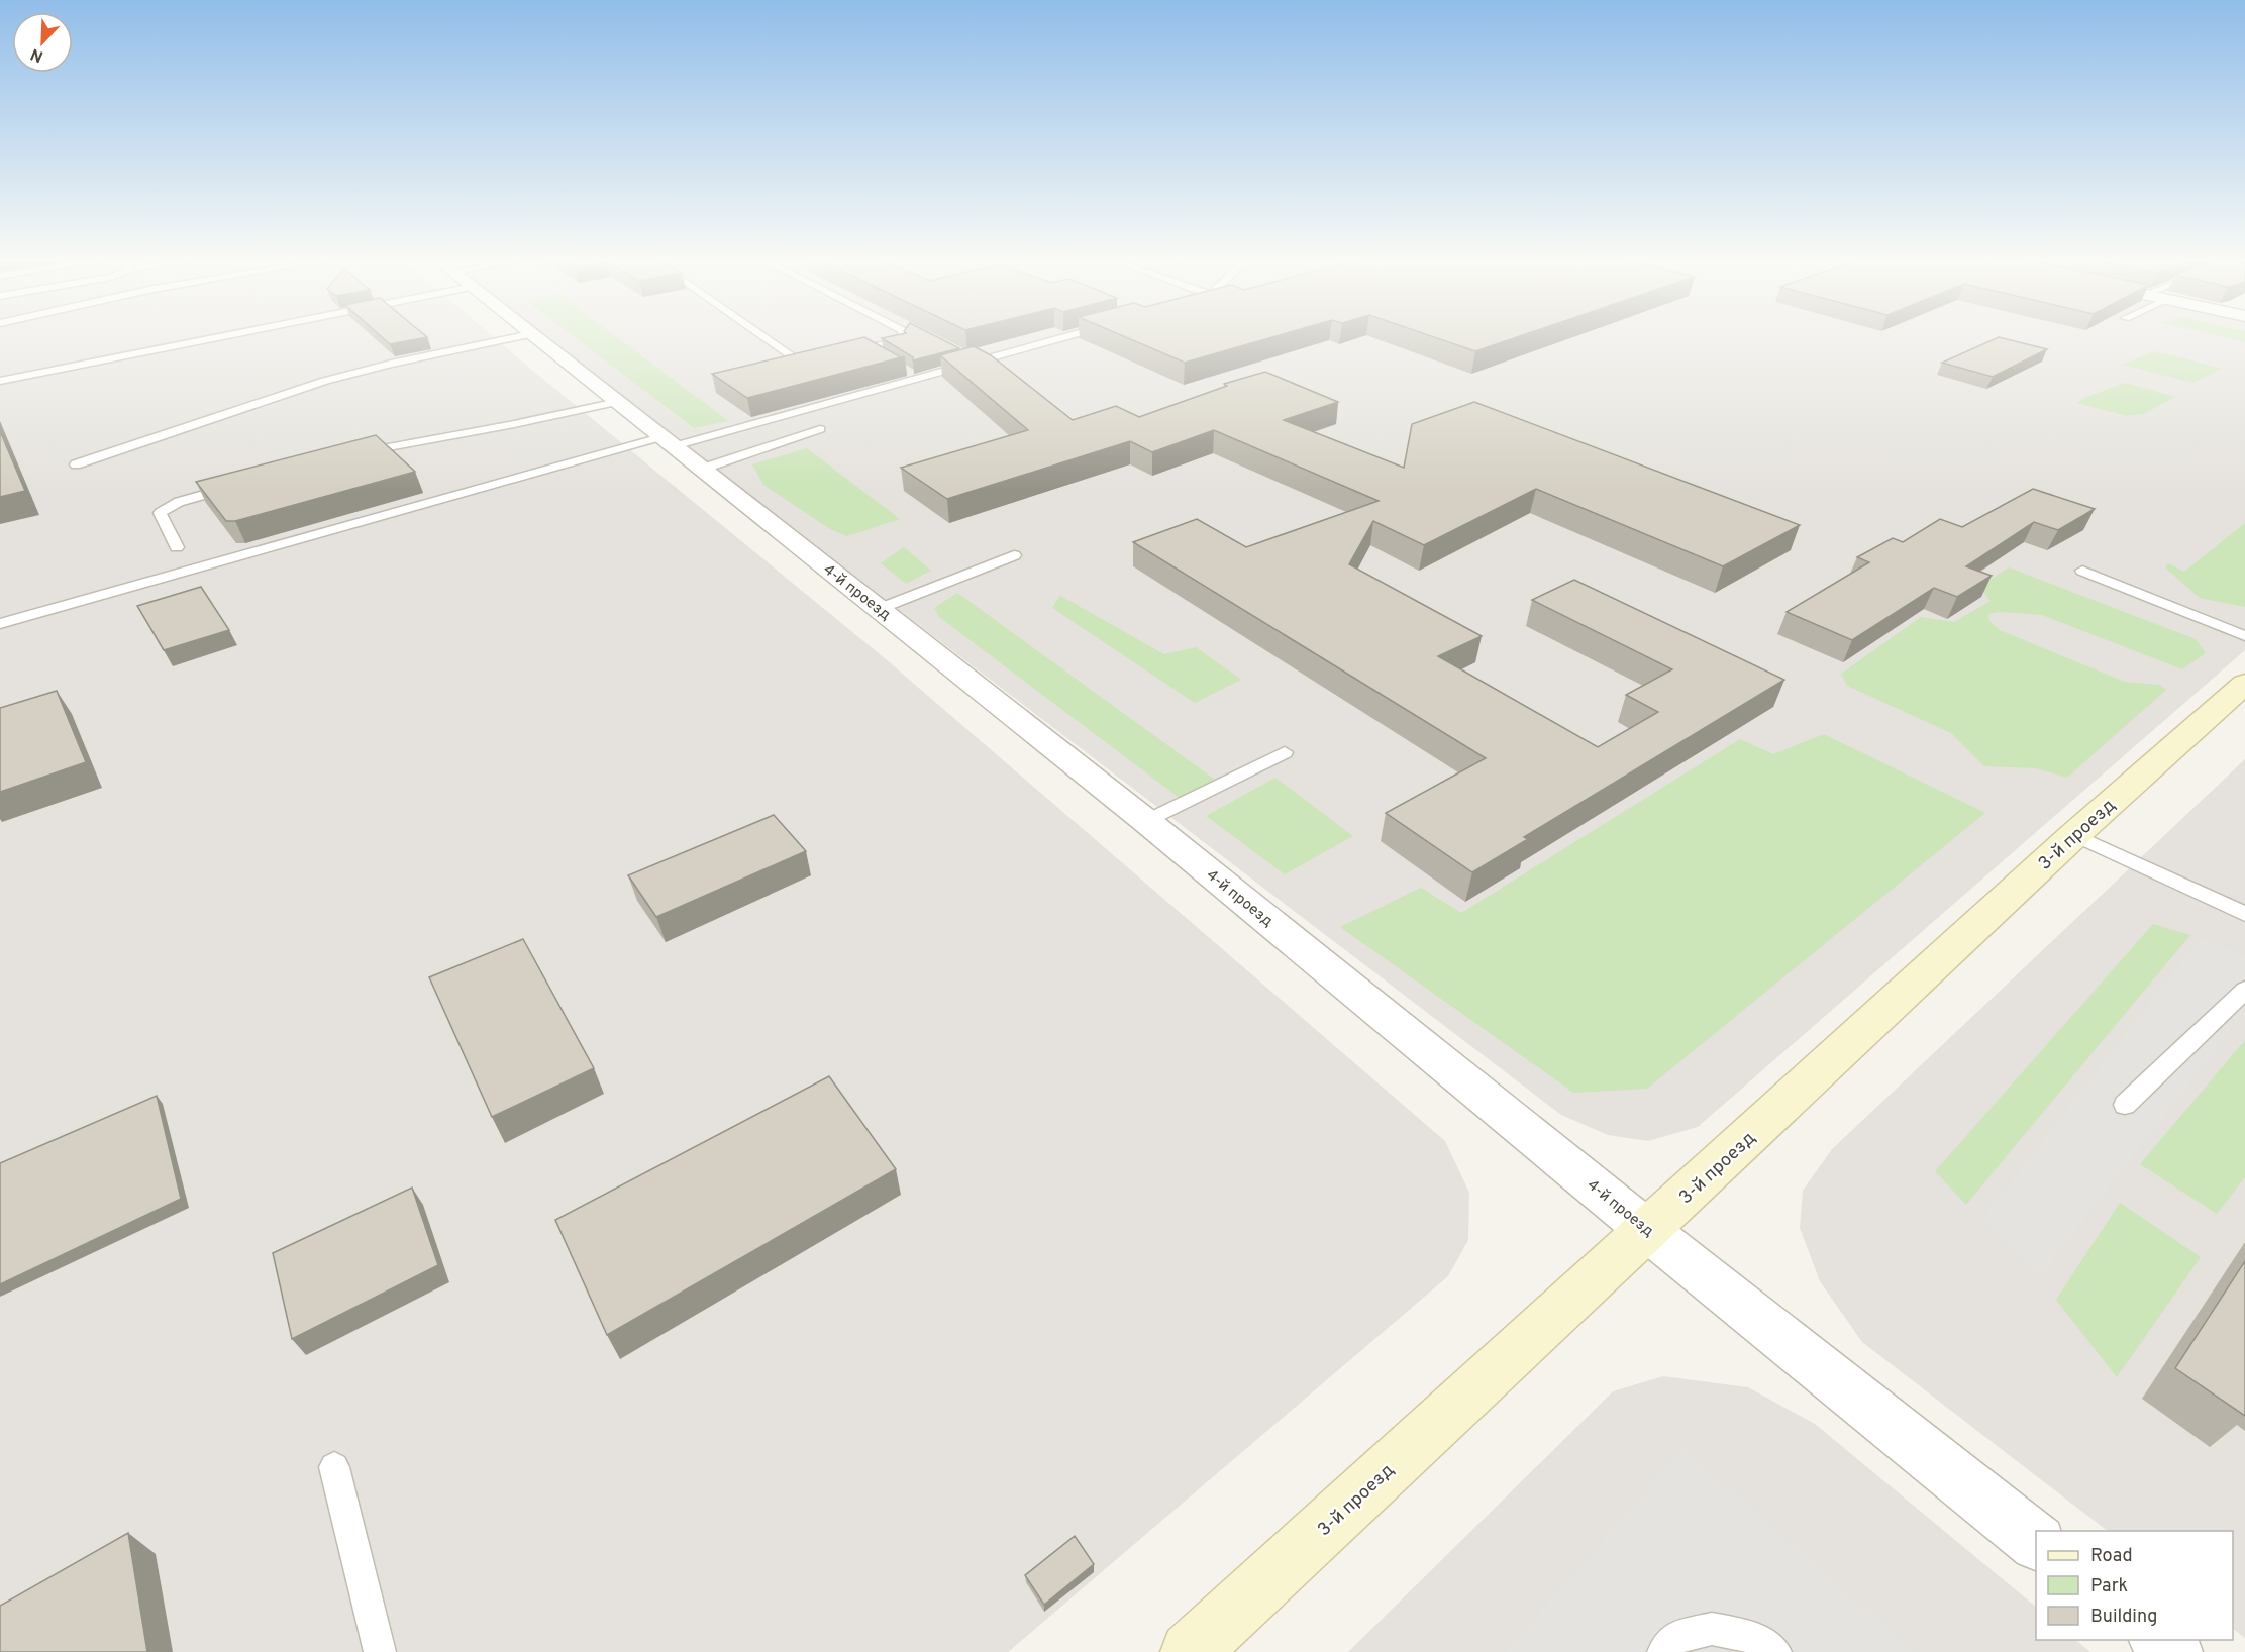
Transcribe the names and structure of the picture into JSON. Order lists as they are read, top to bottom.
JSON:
{
  "streets": {
    "street": ["4-й проезд", "3-й проезд"]
  },
  "crossings": [
    ["4-й проезд", "3-й проезд"]
  ],
  "legend": ["Road", "Park", "Building"],
  "north": "bottom left"
}
